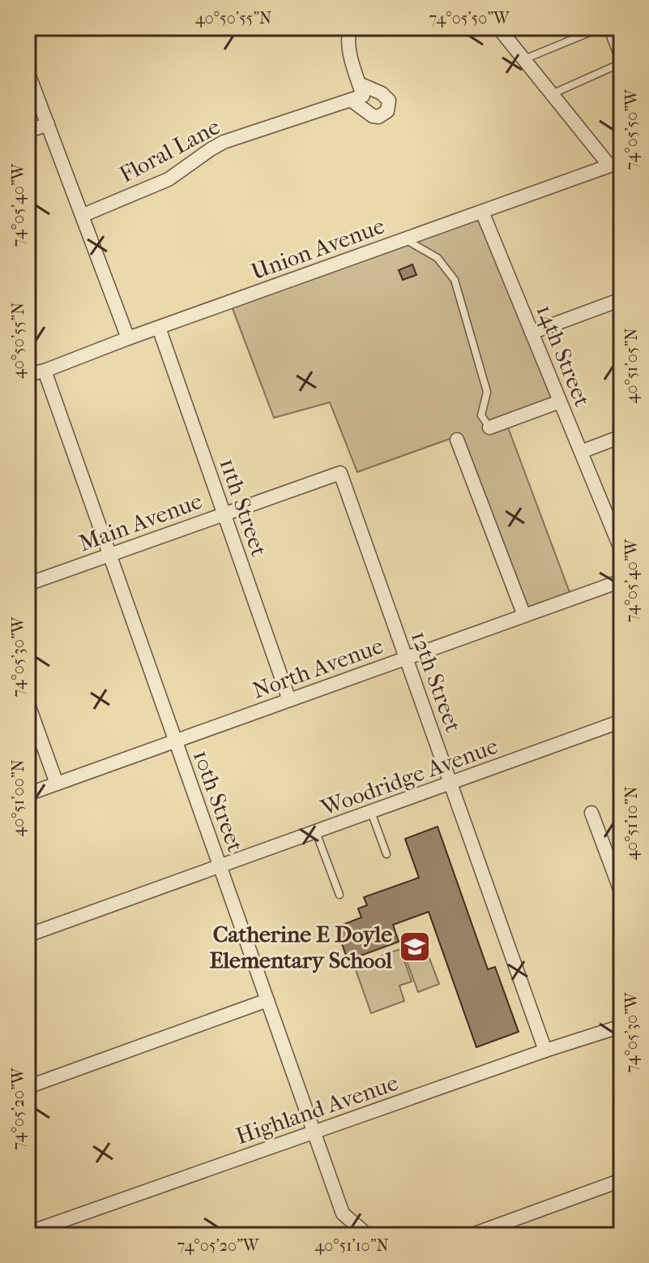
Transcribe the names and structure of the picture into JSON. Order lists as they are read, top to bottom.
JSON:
{
  "streets": {
    "street": [
      "Floral Lane",
      "Union Avenue",
      "14th Street",
      "11th Street",
      "Main Avenue",
      "North Avenue",
      "12th Street",
      "Woodridge Avenue",
      "10th Street",
      "Highland Avenue"
    ]
  },
  "crossings": [
    ["Union Avenue", "14th Street"],
    ["Union Avenue", "11th Street"],
    ["Union Avenue", "10th Street"],
    ["11th Street", "Main Avenue"],
    ["11th Street", "North Avenue"],
    ["Main Avenue", "12th Street"],
    ["Main Avenue", "10th Street"],
    ["North Avenue", "12th Street"],
    ["North Avenue", "10th Street"],
    ["12th Street", "Woodridge Avenue"],
    ["12th Street", "Highland Avenue"],
    ["Woodridge Avenue", "10th Street"],
    ["10th Street", "Highland Avenue"]
  ],
  "places": {
    "school or university": ["Catherine E Doyle Elementary School"]
  },
  "coordinates": [
    "40°50'55\"N",
    "74°05'50\"W",
    "74°05'40\"W",
    "40°51'05\"N",
    "74°05'30\"W",
    "40°51'00\"N",
    "40°51'10\"N",
    "74°05'20\"W"
  ]
}
